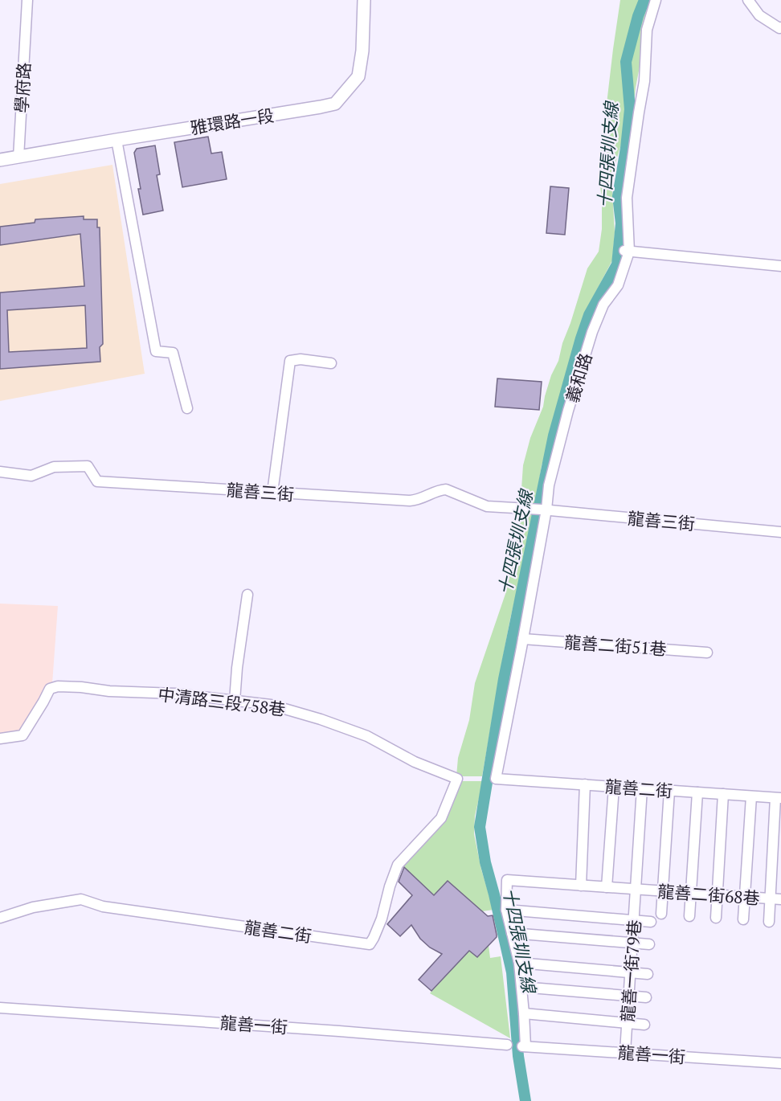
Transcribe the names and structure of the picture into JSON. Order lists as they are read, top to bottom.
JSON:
{
  "streets": {
    "street": [
      "學府路",
      "雅環路一段",
      "義和路",
      "龍善三街",
      "龍善二街51巷",
      "中清路三段758巷",
      "龍善二街",
      "龍善二街68巷",
      "龍善一街79巷",
      "龍善一街"
    ]
  },
  "crossings": [
    ["學府路", "雅環路一段"],
    ["義和路", "龍善三街"],
    ["龍善二街51巷", "龍善二街"],
    ["中清路三段758巷", "龍善二街"],
    ["龍善二街", "龍善二街68巷"],
    ["龍善二街68巷", "龍善一街79巷"],
    ["龍善二街68巷", "龍善一街"],
    ["龍善一街79巷", "龍善一街"]
  ],
  "water": ["十四張圳支線"]
}
